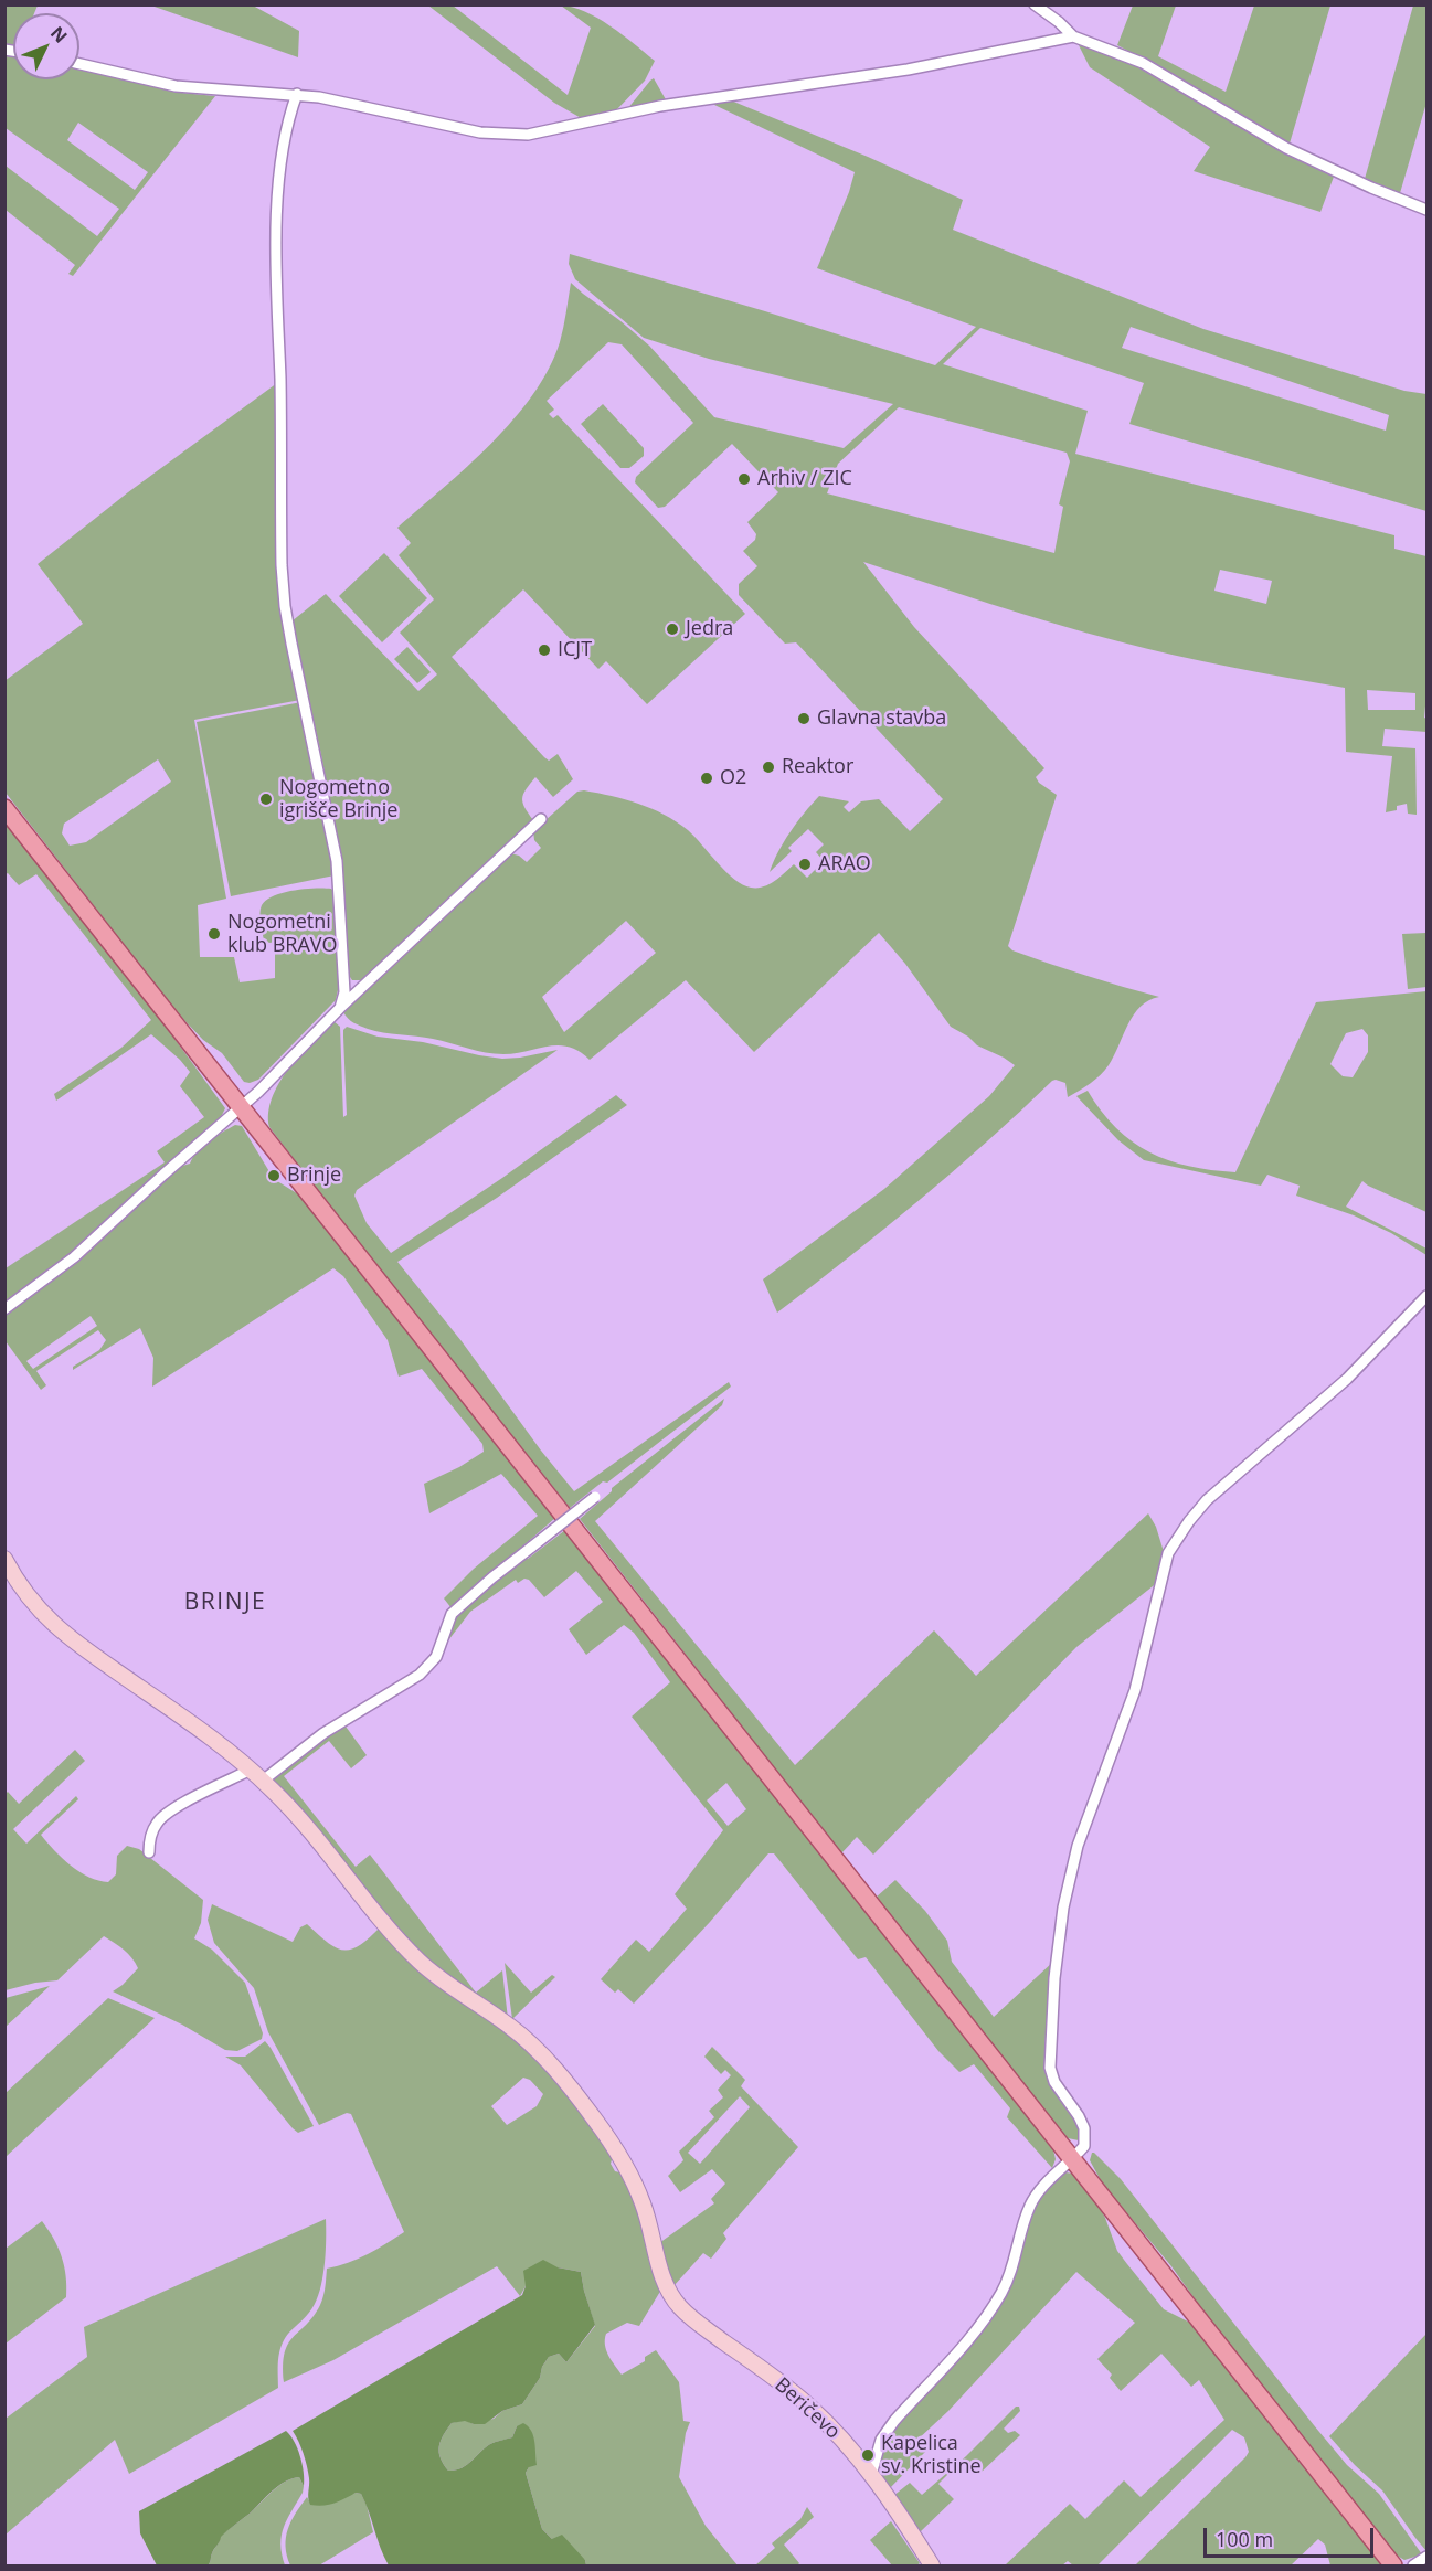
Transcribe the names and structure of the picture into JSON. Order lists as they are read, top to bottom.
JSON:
{
  "streets": {
    "street": ["Beričevo"]
  },
  "districts": ["BRINJE"],
  "places": [
    "Arhiv / ZIC",
    "Jedra",
    "ICJT",
    "Glavna stavba",
    "Reaktor",
    "O2",
    "Nogometno igrišče Brinje",
    "ARAO",
    "Nogometni klub BRAVO",
    "Brinje",
    "Kapelica sv. Kristine"
  ],
  "scale_bar": "100 m",
  "north": "top right"
}
